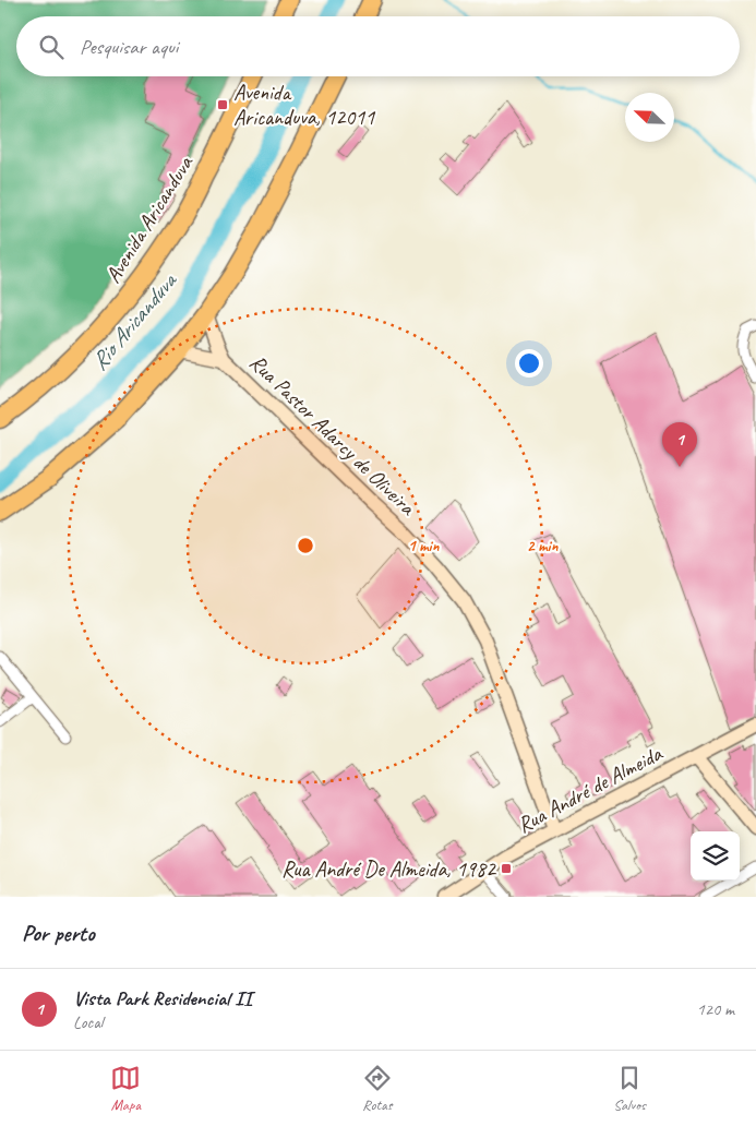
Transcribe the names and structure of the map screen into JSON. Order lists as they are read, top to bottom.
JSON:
{
  "streets": {
    "highway": ["Avenida Aricanduva"],
    "street": ["Rua Pastor Adarcy de Oliveira", "Rua André de Almeida"]
  },
  "crossings": [
    ["Rua Pastor Adarcy de Oliveira", "Rua André de Almeida"]
  ],
  "water": ["Rio Aricanduva"],
  "places": {
    "transit": ["Avenida Aricanduva, 12011", "Rua André De Almeida, 1982"]
  },
  "north": "top left",
  "page": {
    "search": "Pesquisar aqui",
    "pins": "1",
    "heading": "Por perto",
    "list": [
      {
        "mark": "1",
        "name": "Vista Park Residencial II",
        "note": "Local",
        "value": "120 m"
      }
    ],
    "nav": ["Mapa", "Rotas", "Salvos"]
  },
  "rings": ["1 min", "2 min"]
}
